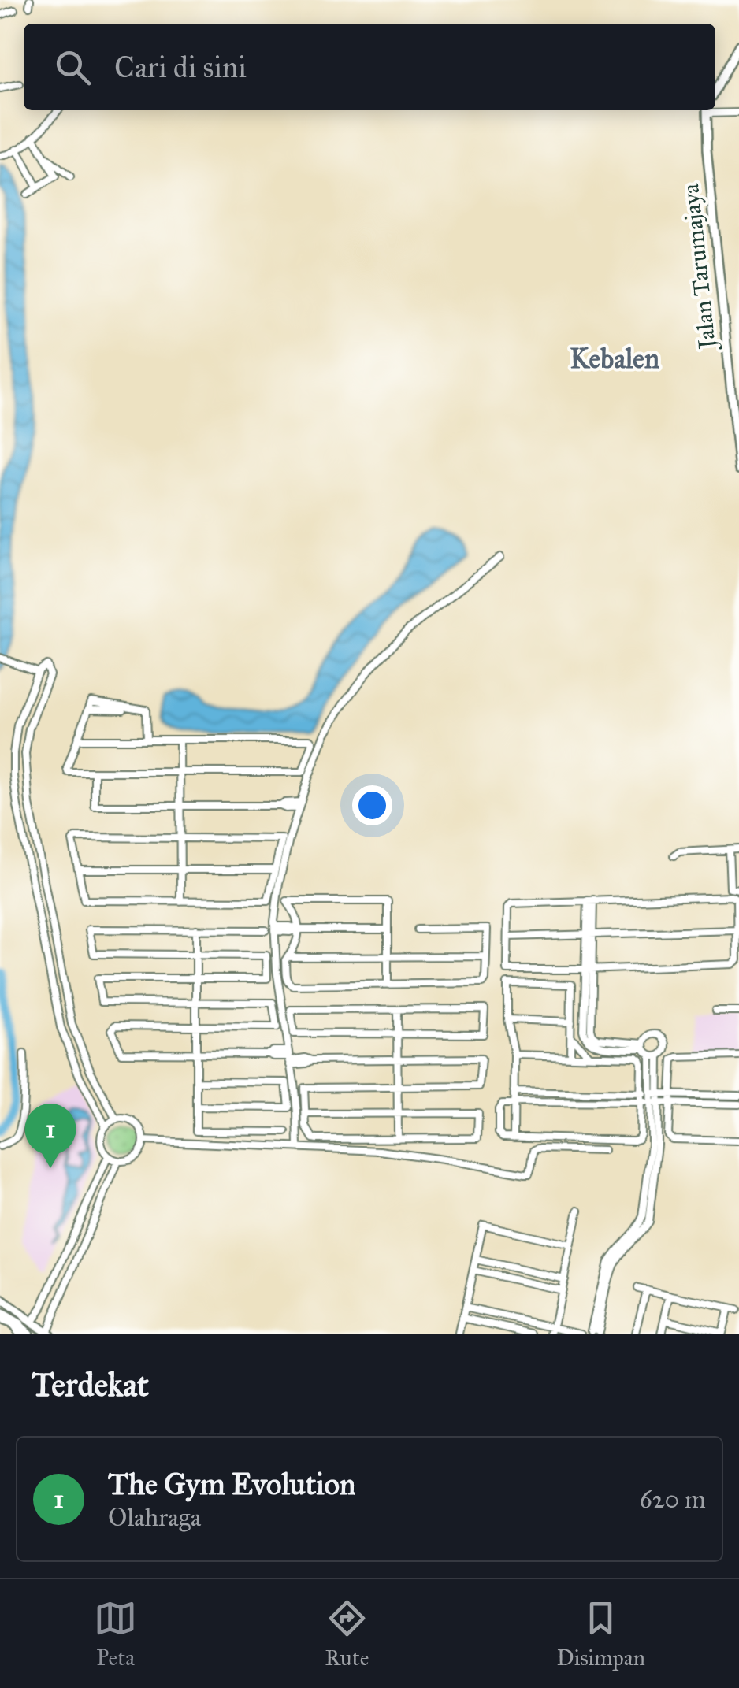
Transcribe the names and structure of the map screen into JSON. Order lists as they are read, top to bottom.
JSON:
{
  "streets": {
    "street": ["Jalan Tarumajaya"]
  },
  "districts": ["Kebalen"],
  "page": {
    "search": "Cari di sini",
    "pins": "1",
    "heading": "Terdekat",
    "list": [
      {
        "mark": "1",
        "name": "The Gym Evolution",
        "note": "Olahraga",
        "value": "620 m"
      }
    ],
    "nav": ["Peta", "Rute", "Disimpan"]
  }
}
